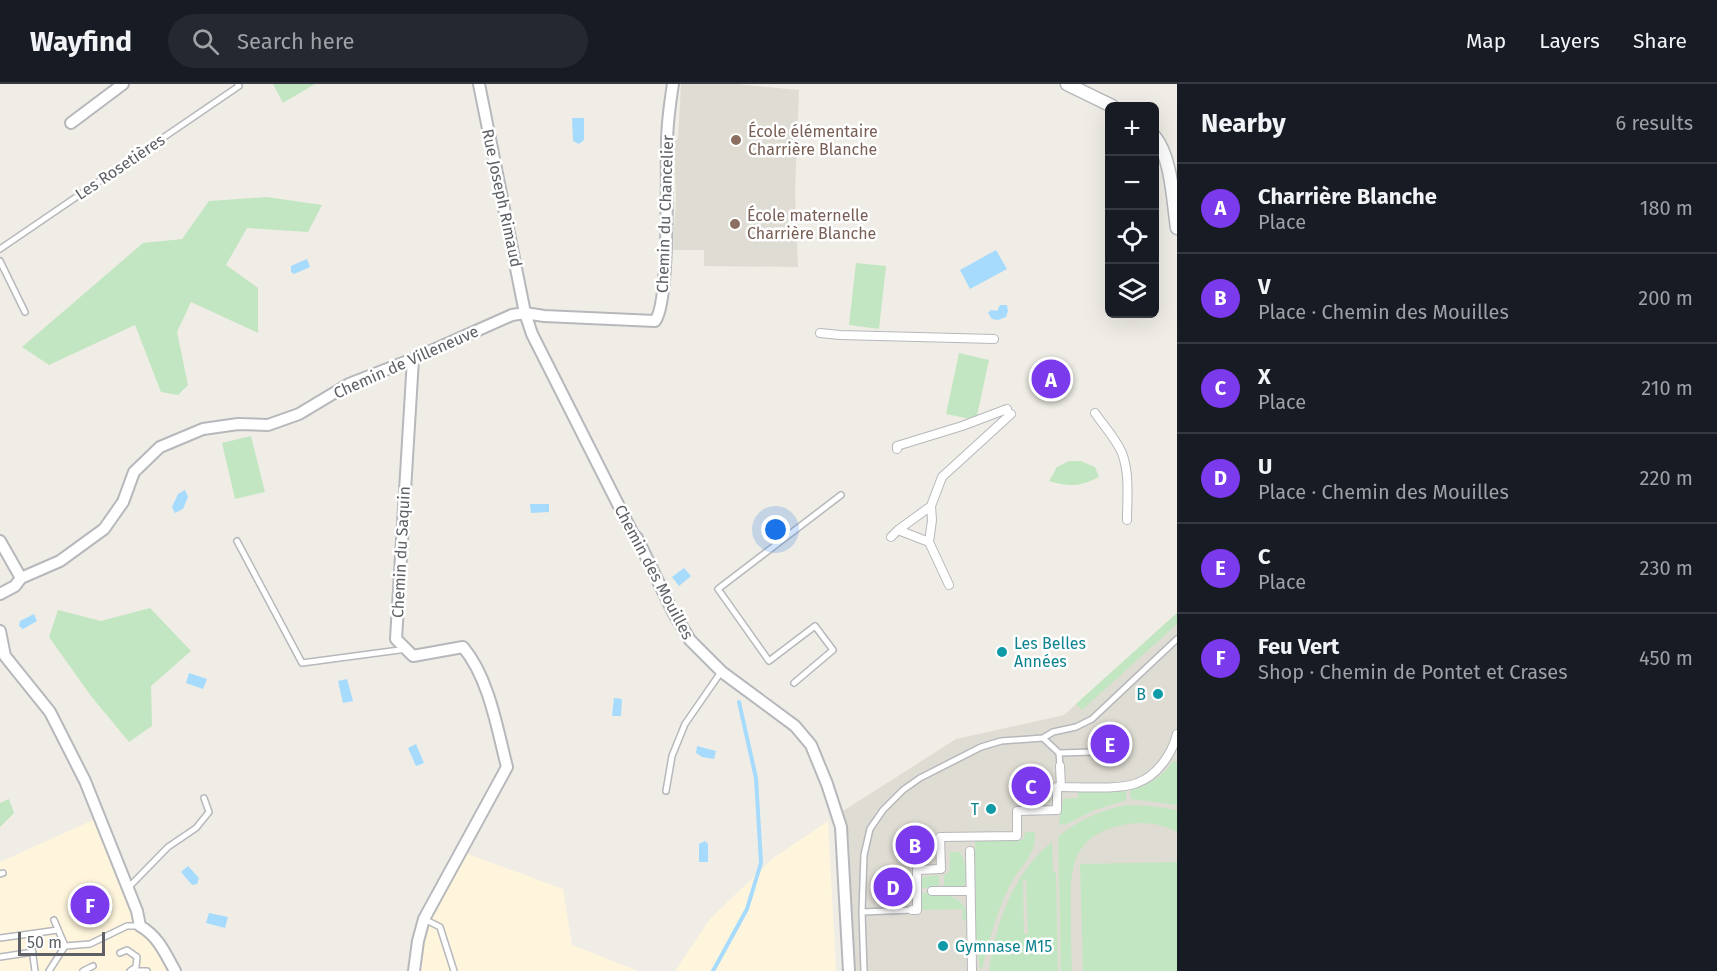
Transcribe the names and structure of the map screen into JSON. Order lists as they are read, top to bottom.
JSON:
{
  "streets": {
    "street": [
      "Rue Joseph Rimaud",
      "Chemin du Chancelier",
      "Chemin de Villeneuve",
      "Chemin du Saquin",
      "Chemin des Mouilles"
    ],
    "lane": ["Les Rosetières"]
  },
  "crossings": [
    ["Rue Joseph Rimaud", "Chemin du Chancelier"],
    ["Rue Joseph Rimaud", "Chemin de Villeneuve"],
    ["Rue Joseph Rimaud", "Chemin des Mouilles"],
    ["Chemin du Chancelier", "Chemin de Villeneuve"],
    ["Chemin du Chancelier", "Chemin des Mouilles"],
    ["Chemin de Villeneuve", "Chemin du Saquin"],
    ["Chemin de Villeneuve", "Chemin des Mouilles"]
  ],
  "places": [
    "École élémentaire Charrière Blanche",
    "École maternelle Charrière Blanche",
    "Les Belles Années",
    "B",
    "T",
    "Gymnase M15"
  ],
  "scale_bar": "50 m",
  "page": {
    "header": "Wayfind",
    "search": "Search here",
    "nav": ["Map", "Layers", "Share"],
    "heading": ["Nearby", "6 results"],
    "map_buttons": ["+", "−"],
    "list": [
      {
        "mark": "A",
        "name": "Charrière Blanche",
        "note": "Place",
        "value": "180 m"
      },
      {
        "mark": "B",
        "name": "V",
        "note": "Place · Chemin des Mouilles",
        "value": "200 m"
      },
      {
        "mark": "C",
        "name": "X",
        "note": "Place",
        "value": "210 m"
      },
      {
        "mark": "D",
        "name": "U",
        "note": "Place · Chemin des Mouilles",
        "value": "220 m"
      },
      {
        "mark": "E",
        "name": "C",
        "note": "Place",
        "value": "230 m"
      },
      {
        "mark": "F",
        "name": "Feu Vert",
        "note": "Shop · Chemin de Pontet et Crases",
        "value": "450 m"
      }
    ],
    "pins": [
      "A",
      "E",
      "C",
      "B",
      "D",
      "F"
    ],
    "scale": "50 m"
  }
}
